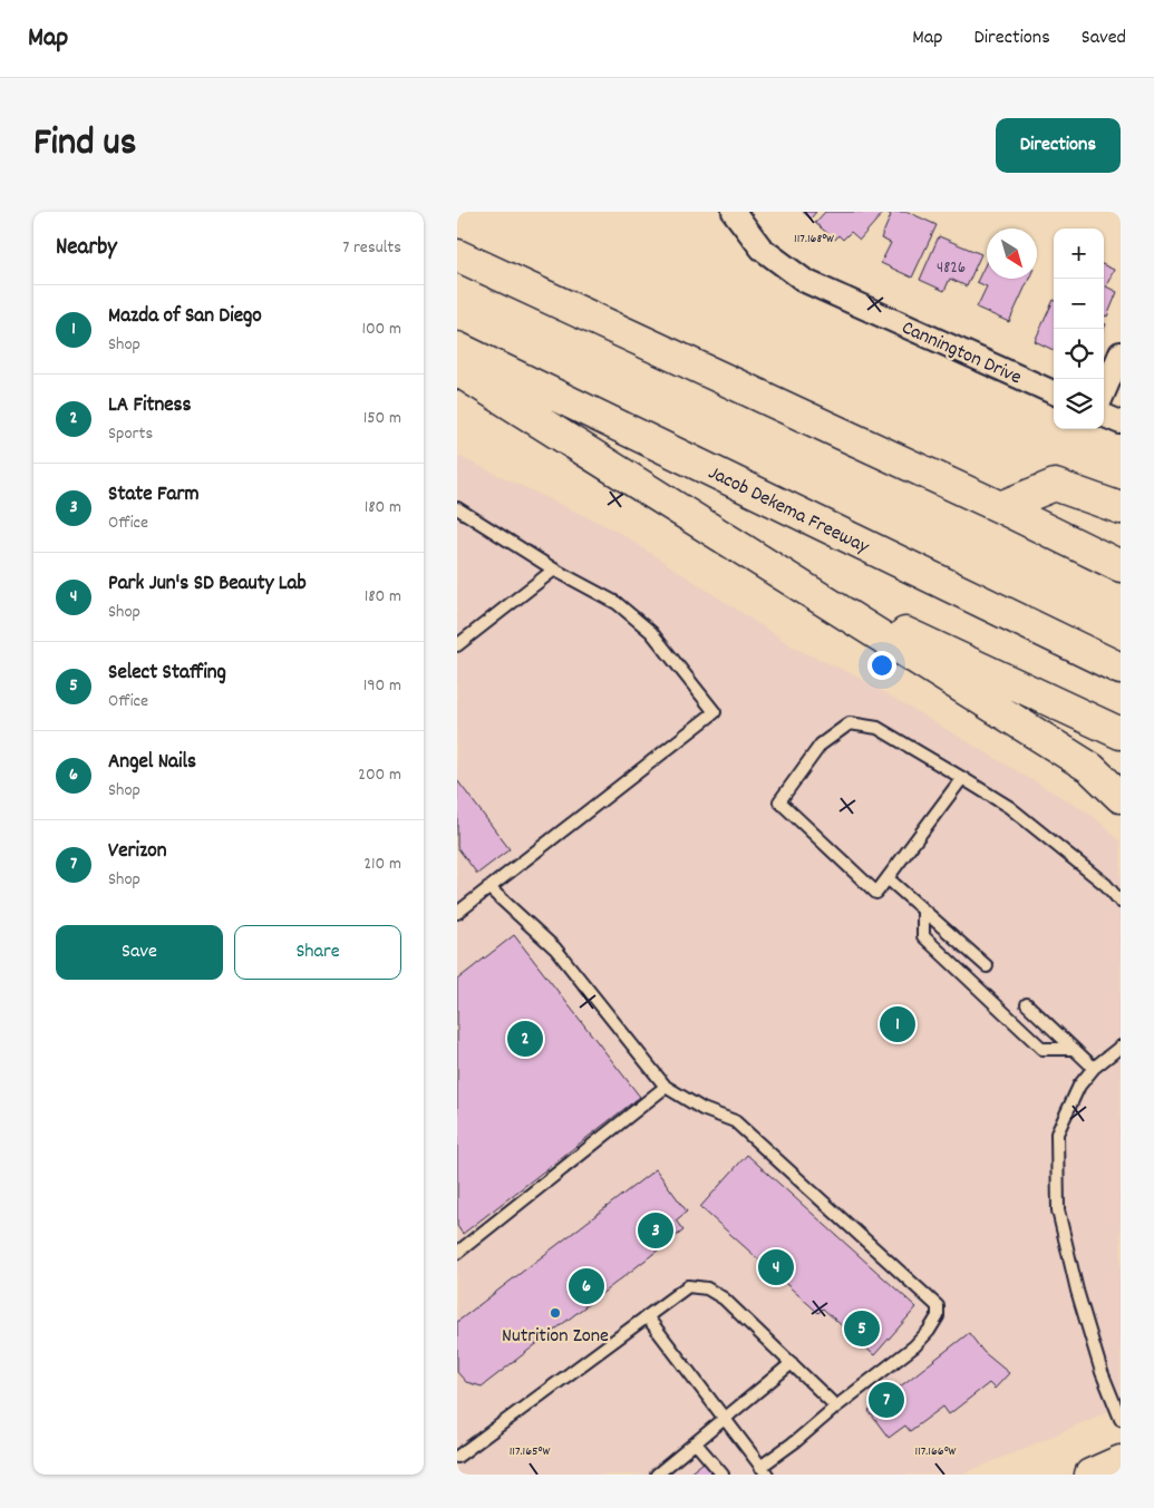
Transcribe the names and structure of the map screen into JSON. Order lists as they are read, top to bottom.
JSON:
{
  "streets": {
    "main road": ["Jacob Dekema Freeway"],
    "street": ["Cannington Drive"]
  },
  "places": ["Nutrition Zone"],
  "house_numbers": ["4826"],
  "north": "bottom right",
  "page": {
    "header": "Map",
    "nav": ["Map", "Directions", "Saved"],
    "title": "Find us",
    "buttons": [
      "Directions",
      ["Save", "Share"]
    ],
    "heading": ["Nearby", "7 results"],
    "map_buttons": ["+", "−"],
    "list": [
      {
        "mark": "1",
        "name": "Mazda of San Diego",
        "note": "Shop",
        "value": "100 m"
      },
      {
        "mark": "2",
        "name": "LA Fitness",
        "note": "Sports",
        "value": "150 m"
      },
      {
        "mark": "3",
        "name": "State Farm",
        "note": "Office",
        "value": "180 m"
      },
      {
        "mark": "4",
        "name": "Park Jun's SD Beauty Lab",
        "note": "Shop",
        "value": "180 m"
      },
      {
        "mark": "5",
        "name": "Select Staffing",
        "note": "Office",
        "value": "190 m"
      },
      {
        "mark": "6",
        "name": "Angel Nails",
        "note": "Shop",
        "value": "200 m"
      },
      {
        "mark": "7",
        "name": "Verizon",
        "note": "Shop",
        "value": "210 m"
      }
    ],
    "pins": [
      "1",
      "2",
      "3",
      "4",
      "6",
      "5",
      "7"
    ]
  },
  "coordinates": ["117.168°W", "117.165°W", "117.166°W"]
}
